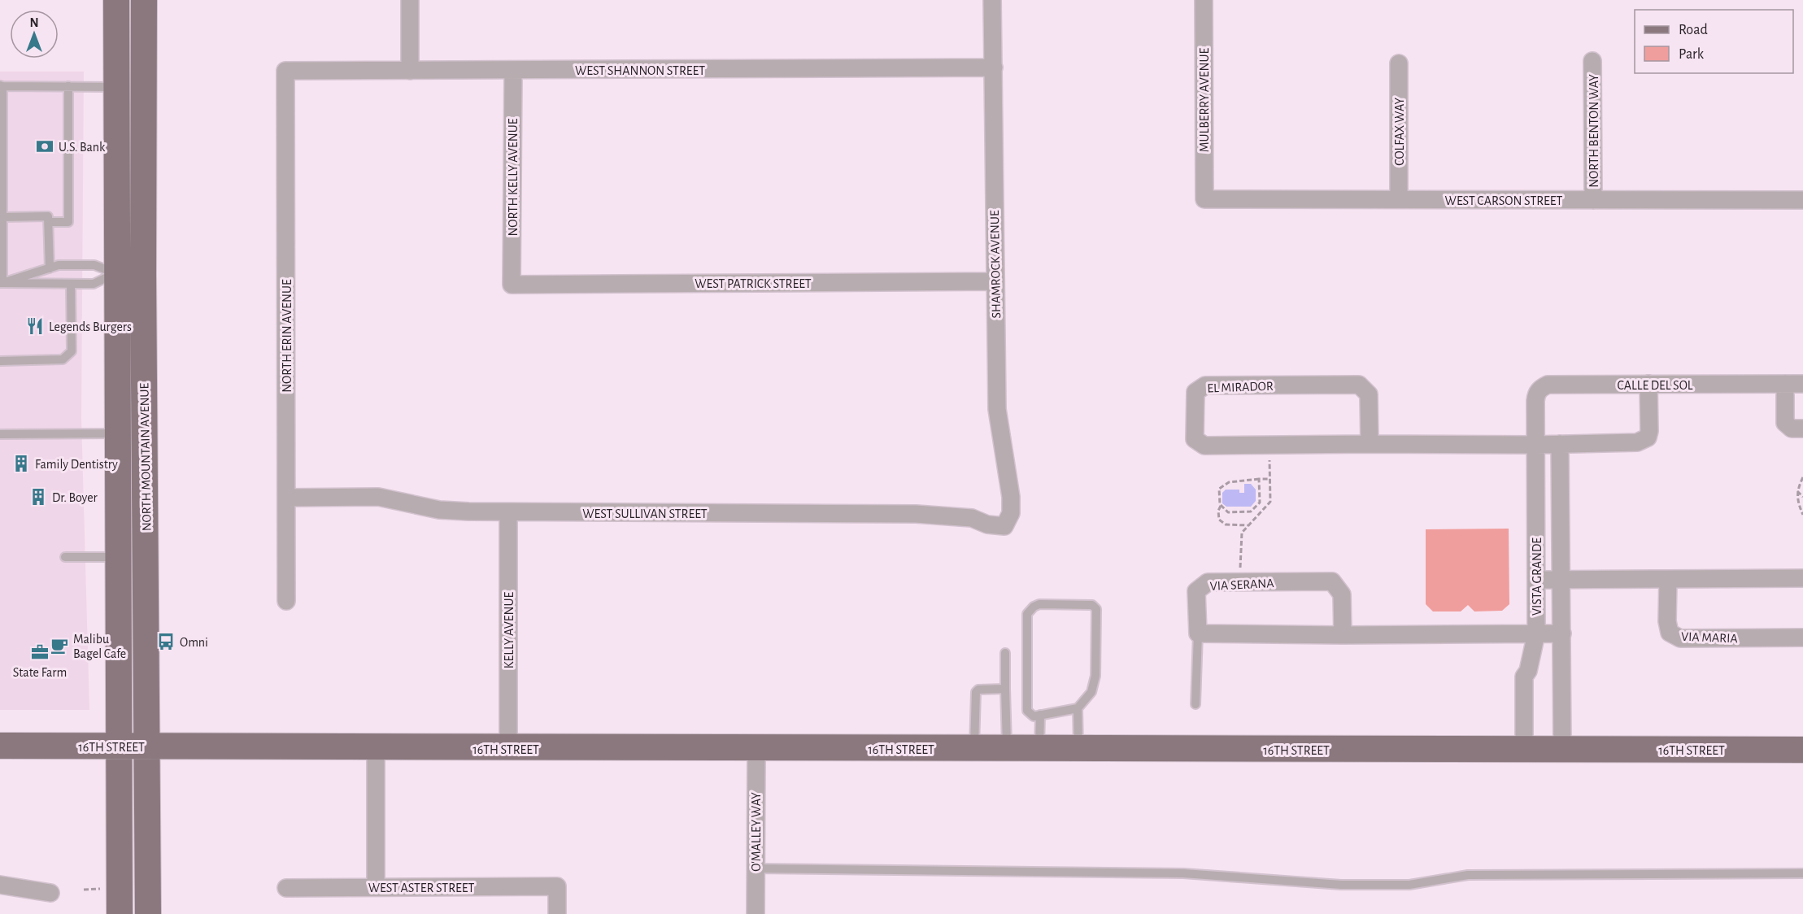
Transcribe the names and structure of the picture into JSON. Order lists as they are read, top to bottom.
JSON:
{
  "streets": {
    "main road": ["NORTH MOUNTAIN AVENUE", "16TH STREET"],
    "street": [
      "WEST SHANNON STREET",
      "MULBERRY AVENUE",
      "NORTH BENTON WAY",
      "COLFAX WAY",
      "NORTH KELLY AVENUE",
      "WEST CARSON STREET",
      "SHAMROCK AVENUE",
      "WEST PATRICK STREET",
      "NORTH ERIN AVENUE",
      "CALLE DEL SOL",
      "EL MIRADOR",
      "WEST SULLIVAN STREET",
      "VISTA GRANDE",
      "VIA SERANA",
      "KELLY AVENUE",
      "VIA MARIA",
      "O'MALLEY WAY",
      "WEST ASTER STREET"
    ]
  },
  "crossings": [
    ["WEST SHANNON STREET", "NORTH KELLY AVENUE"],
    ["WEST SHANNON STREET", "SHAMROCK AVENUE"],
    ["WEST SHANNON STREET", "NORTH ERIN AVENUE"],
    ["MULBERRY AVENUE", "WEST CARSON STREET"],
    ["NORTH BENTON WAY", "WEST CARSON STREET"],
    ["COLFAX WAY", "WEST CARSON STREET"],
    ["NORTH KELLY AVENUE", "WEST PATRICK STREET"],
    ["SHAMROCK AVENUE", "WEST PATRICK STREET"],
    ["SHAMROCK AVENUE", "WEST SULLIVAN STREET"],
    ["NORTH ERIN AVENUE", "WEST SULLIVAN STREET"],
    ["CALLE DEL SOL", "EL MIRADOR"],
    ["CALLE DEL SOL", "VISTA GRANDE"],
    ["EL MIRADOR", "VISTA GRANDE"],
    ["NORTH MOUNTAIN AVENUE", "16TH STREET"],
    ["WEST SULLIVAN STREET", "KELLY AVENUE"],
    ["VISTA GRANDE", "16TH STREET"],
    ["KELLY AVENUE", "16TH STREET"],
    ["16TH STREET", "O'MALLEY WAY"]
  ],
  "places": {
    "bank": ["U.S. Bank"],
    "restaurant": ["Legends Burgers"],
    "building": ["Family Dentistry", "Dr. Boyer"],
    "bus stop": ["Omni"],
    "cafe": ["Malibu Bagel Cafe"],
    "office": ["State Farm"]
  },
  "legend": ["Road", "Park"],
  "north": "top"
}
